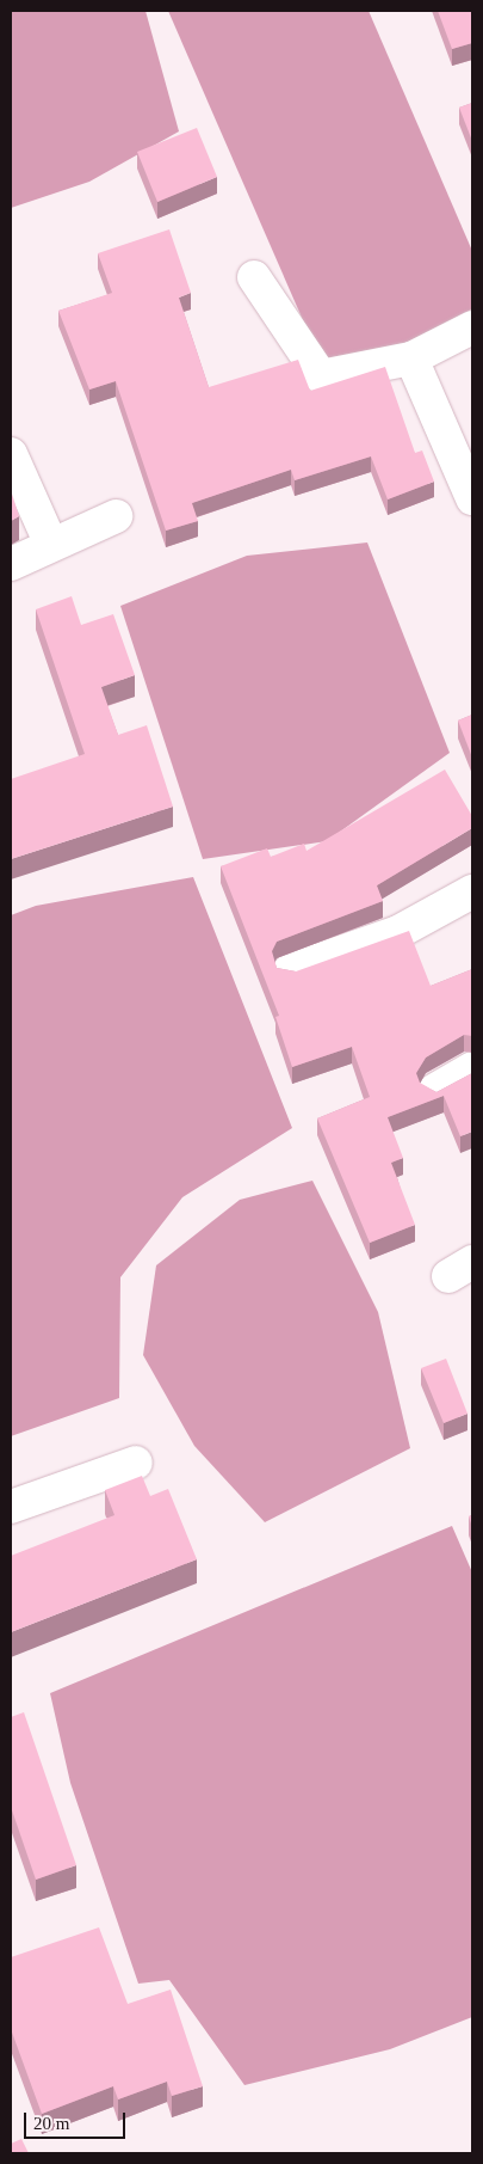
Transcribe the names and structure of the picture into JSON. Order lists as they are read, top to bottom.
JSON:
{
  "scale_bar": "20 m"
}
